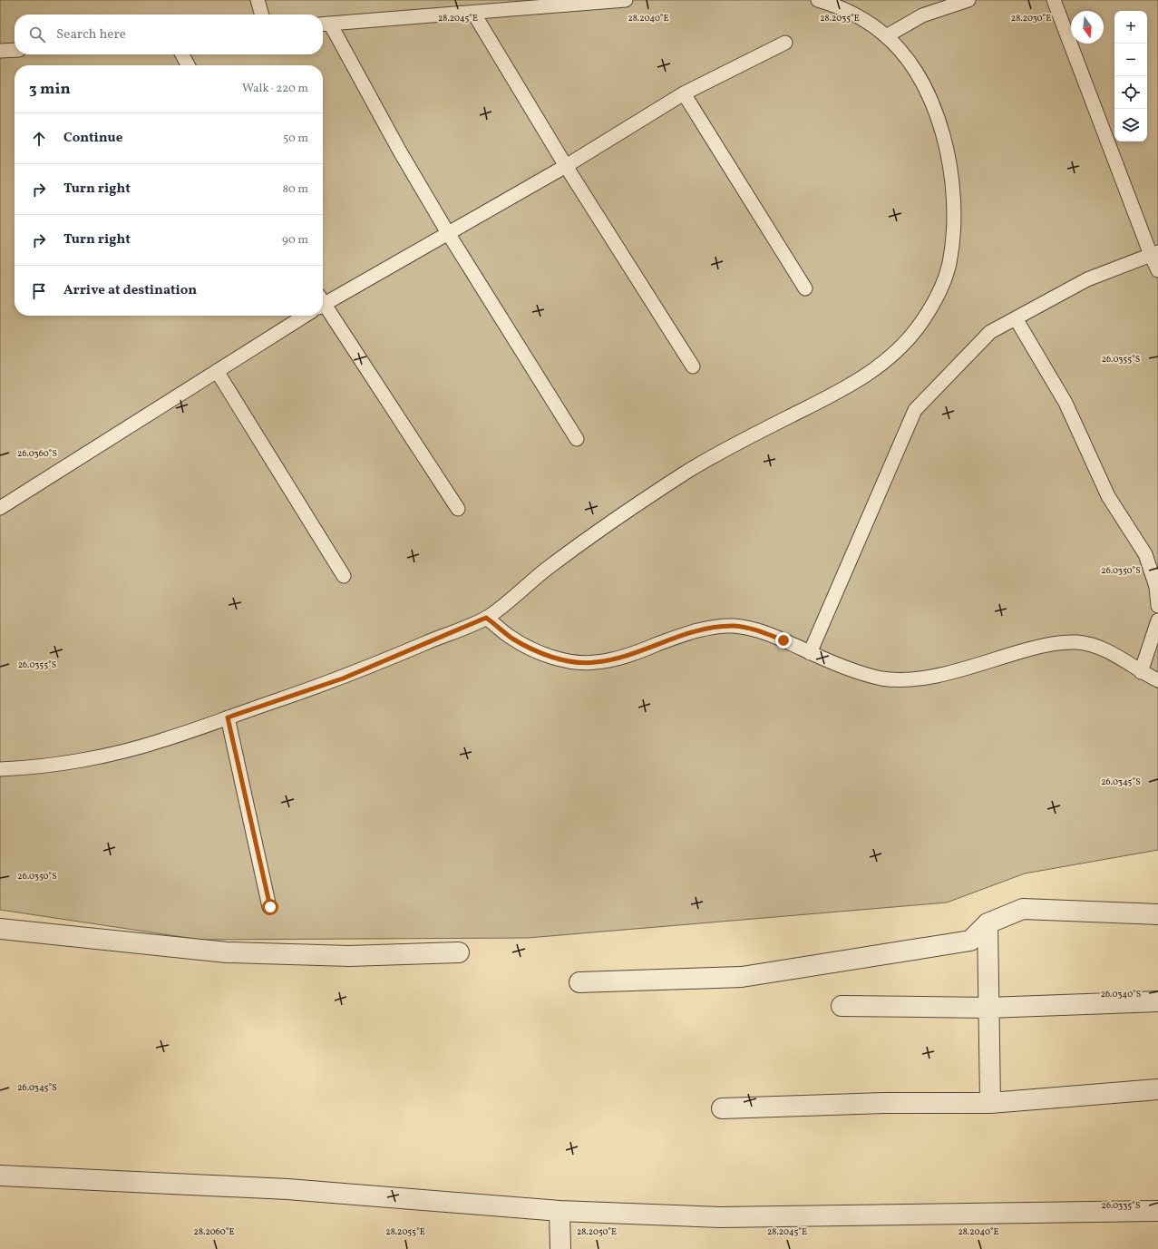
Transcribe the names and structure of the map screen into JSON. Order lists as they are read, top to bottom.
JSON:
{
  "north": "bottom",
  "page": {
    "map_buttons": ["+", "−"],
    "search": "Search here",
    "heading": ["3 min", "Walk · 220 m"],
    "list": [
      ["Continue", "50 m"],
      ["Turn right", "80 m"],
      ["Turn right", "90 m"],
      "Arrive at destination"
    ]
  },
  "coordinates": [
    "28.2045°E",
    "28.2040°E",
    "28.2035°E",
    "28.2030°E",
    "26.0355°S",
    "26.0360°S",
    "26.0350°S",
    "26.0345°S",
    "26.0340°S",
    "26.0335°S",
    "28.2060°E",
    "28.2055°E",
    "28.2050°E"
  ]
}
